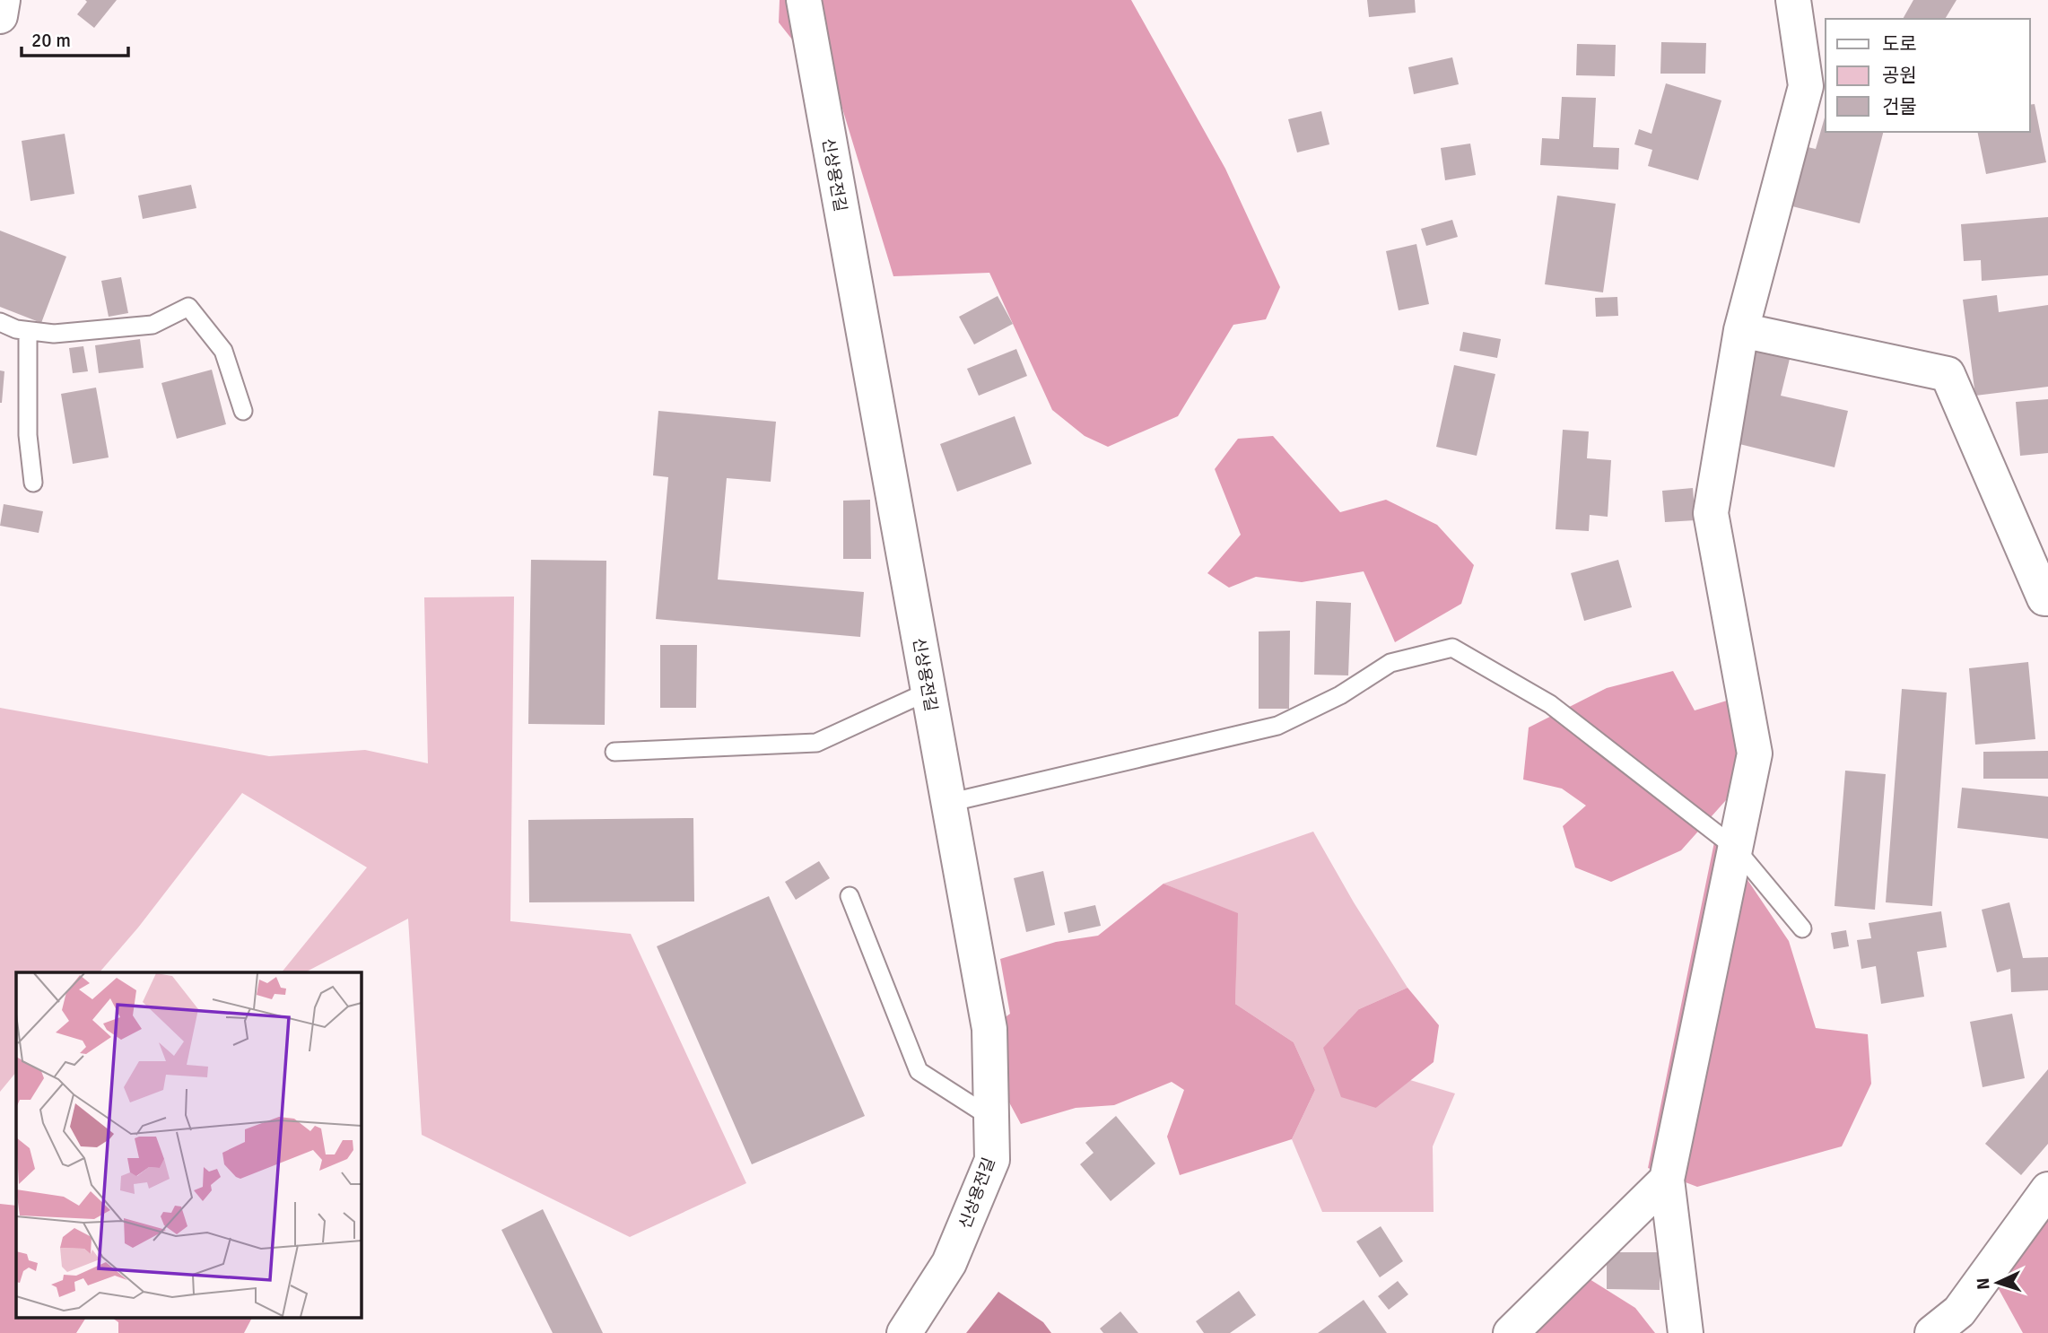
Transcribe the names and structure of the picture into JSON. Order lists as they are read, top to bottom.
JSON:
{
  "streets": {
    "street": ["신상용전길"]
  },
  "legend": ["도로", "공원", "건물"],
  "scale_bar": "20 m",
  "north": "left"
}
